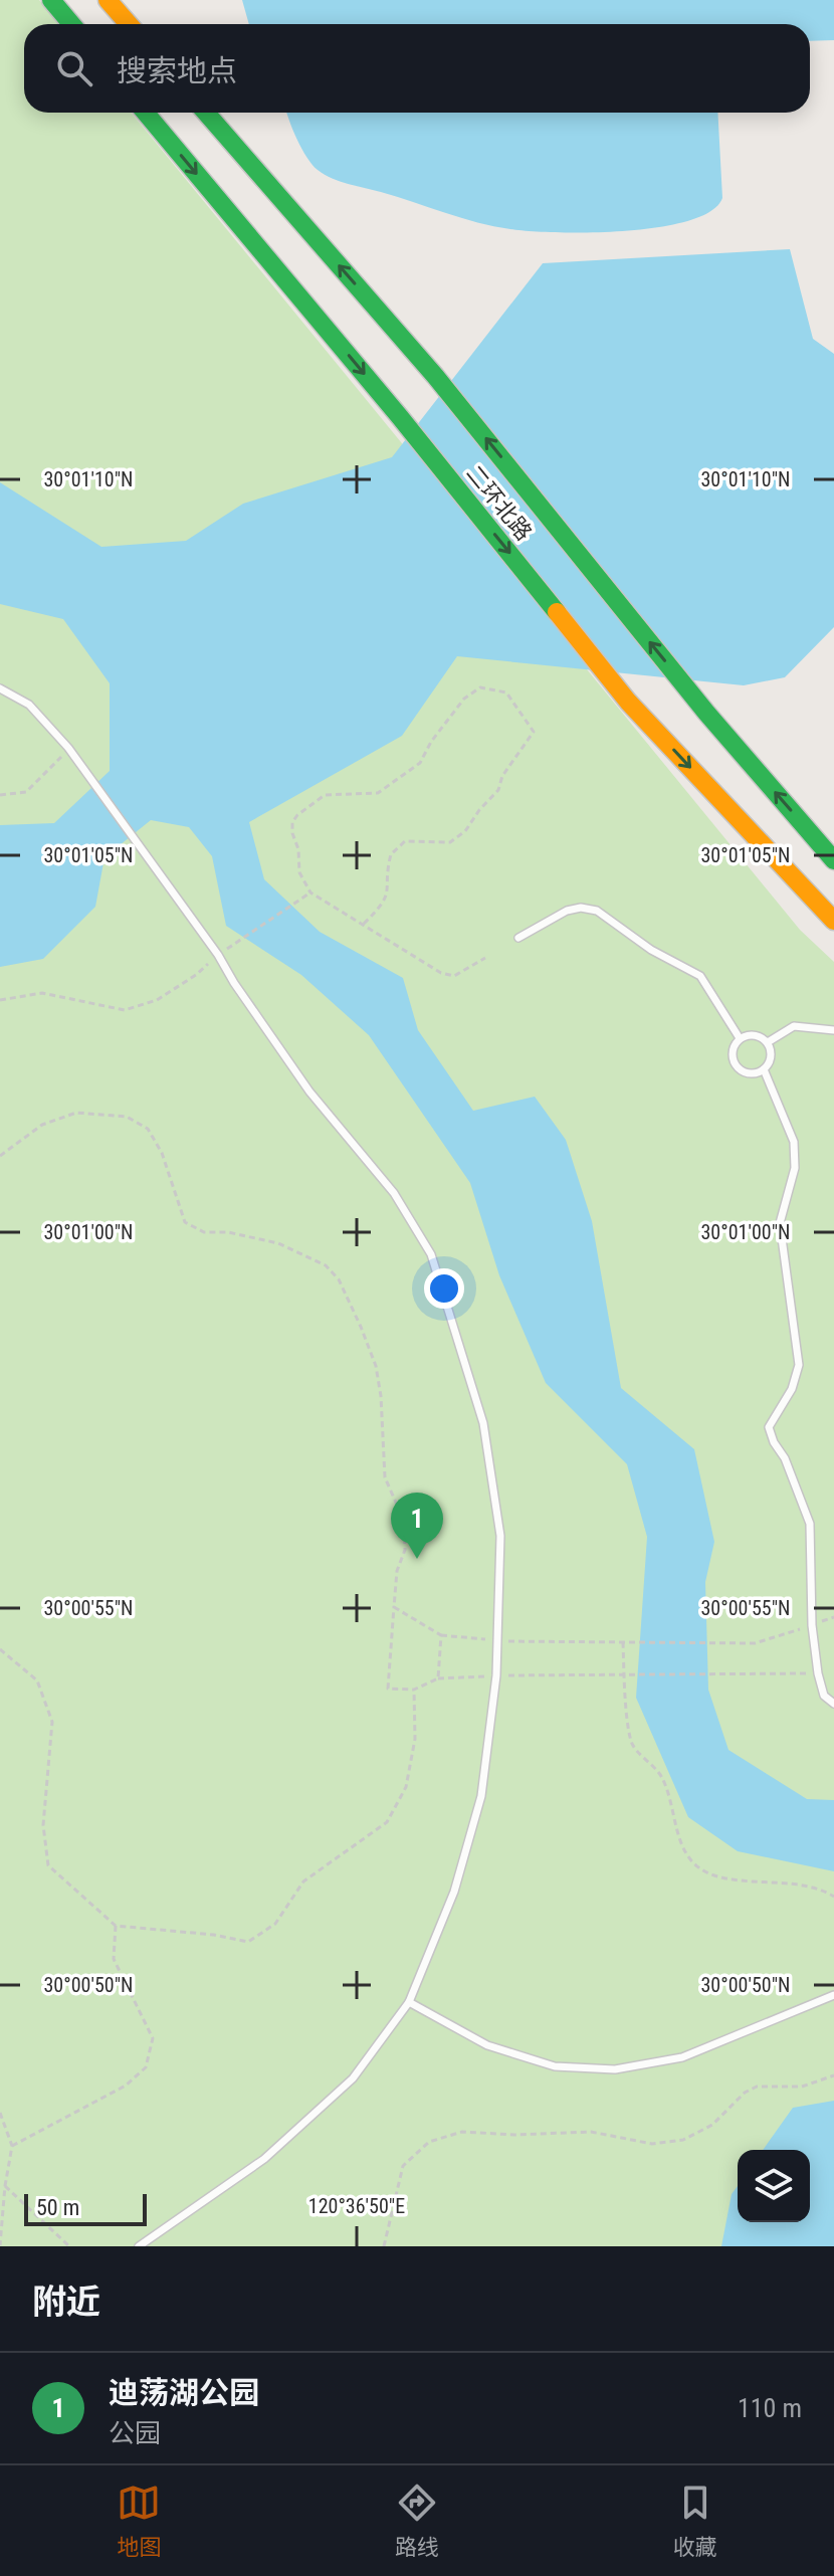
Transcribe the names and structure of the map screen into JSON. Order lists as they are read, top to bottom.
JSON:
{
  "streets": {
    "highway": ["二环北路"]
  },
  "scale_bar": "50 m",
  "page": {
    "search": "搜索地点",
    "pins": "1",
    "scale": "50 m",
    "heading": "附近",
    "list": [
      {
        "mark": "1",
        "name": "迪荡湖公园",
        "note": "公园",
        "value": "110 m"
      }
    ],
    "nav": ["地图", "路线", "收藏"]
  },
  "coordinates": [
    "30°01'10\"N",
    "30°01'05\"N",
    "30°01'00\"N",
    "30°00'55\"N",
    "30°00'50\"N",
    "120°36'50\"E"
  ]
}
